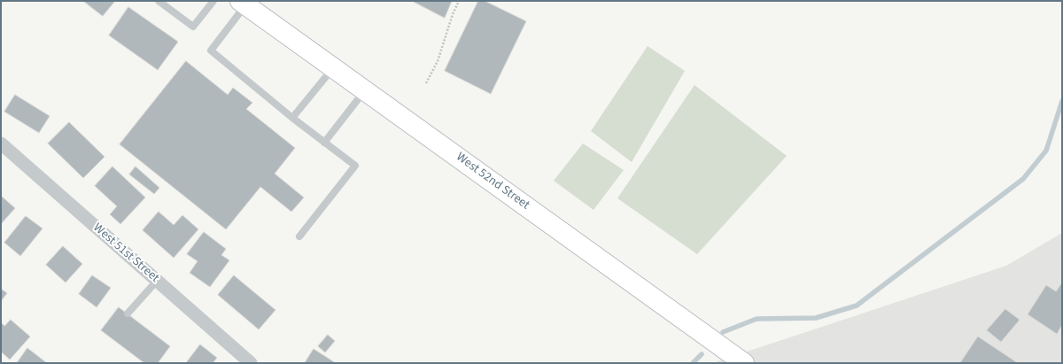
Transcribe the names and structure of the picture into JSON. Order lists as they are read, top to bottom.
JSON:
{
  "streets": {
    "main road": ["West 52nd Street"],
    "street": ["West 51st Street"]
  }
}
